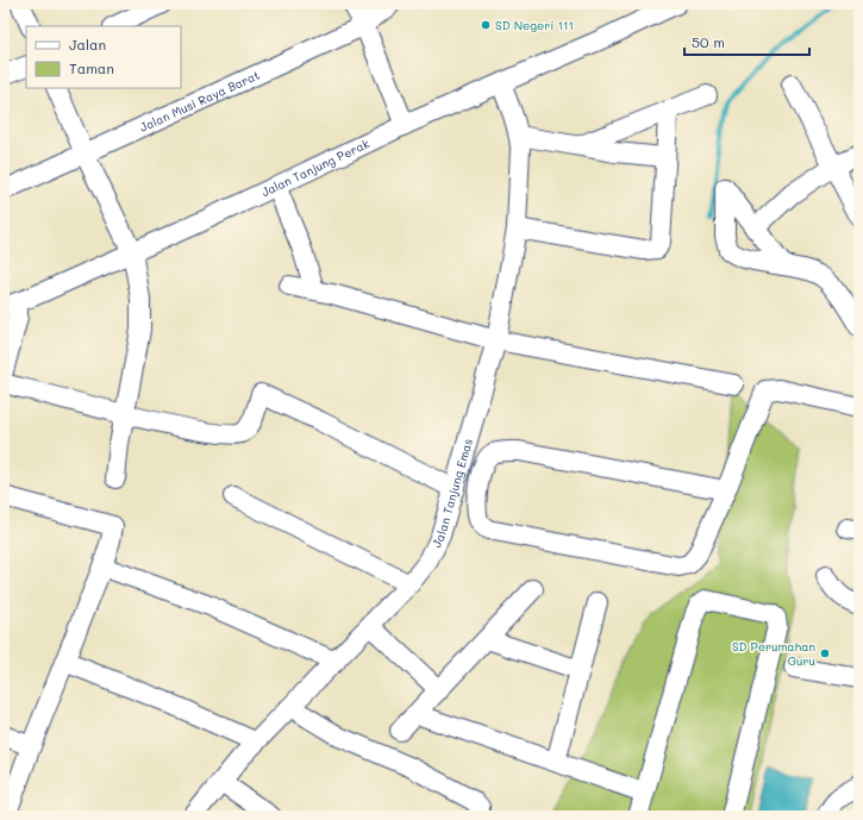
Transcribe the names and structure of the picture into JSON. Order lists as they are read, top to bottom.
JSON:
{
  "streets": {
    "street": ["Jalan Musi Raya Barat", "Jalan Tanjung Perak", "Jalan Tanjung Emas"]
  },
  "crossings": [
    ["Jalan Tanjung Perak", "Jalan Tanjung Emas"]
  ],
  "places": ["SD Negeri 111", "SD Perumahan Guru"],
  "legend": ["Jalan", "Taman"],
  "scale_bar": "50 m"
}
